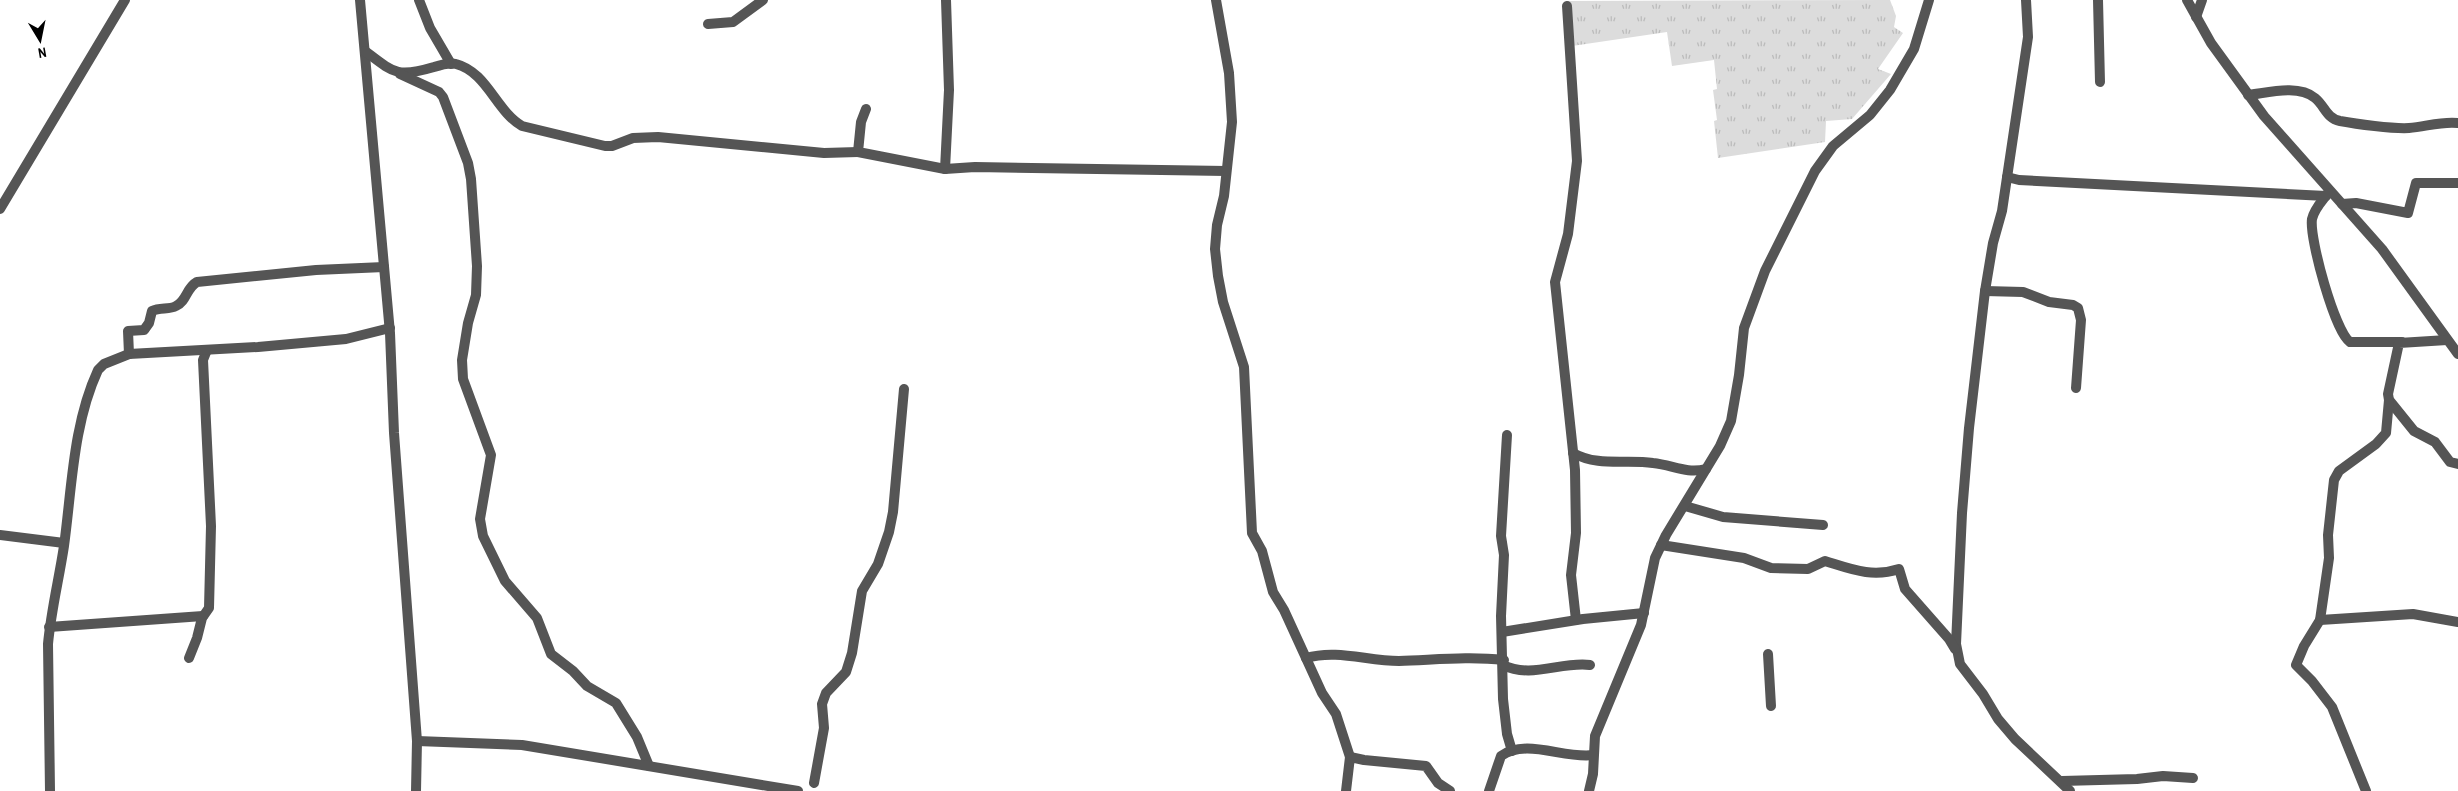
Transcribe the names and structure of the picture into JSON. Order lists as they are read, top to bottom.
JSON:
{
  "north": "bottom"
}
